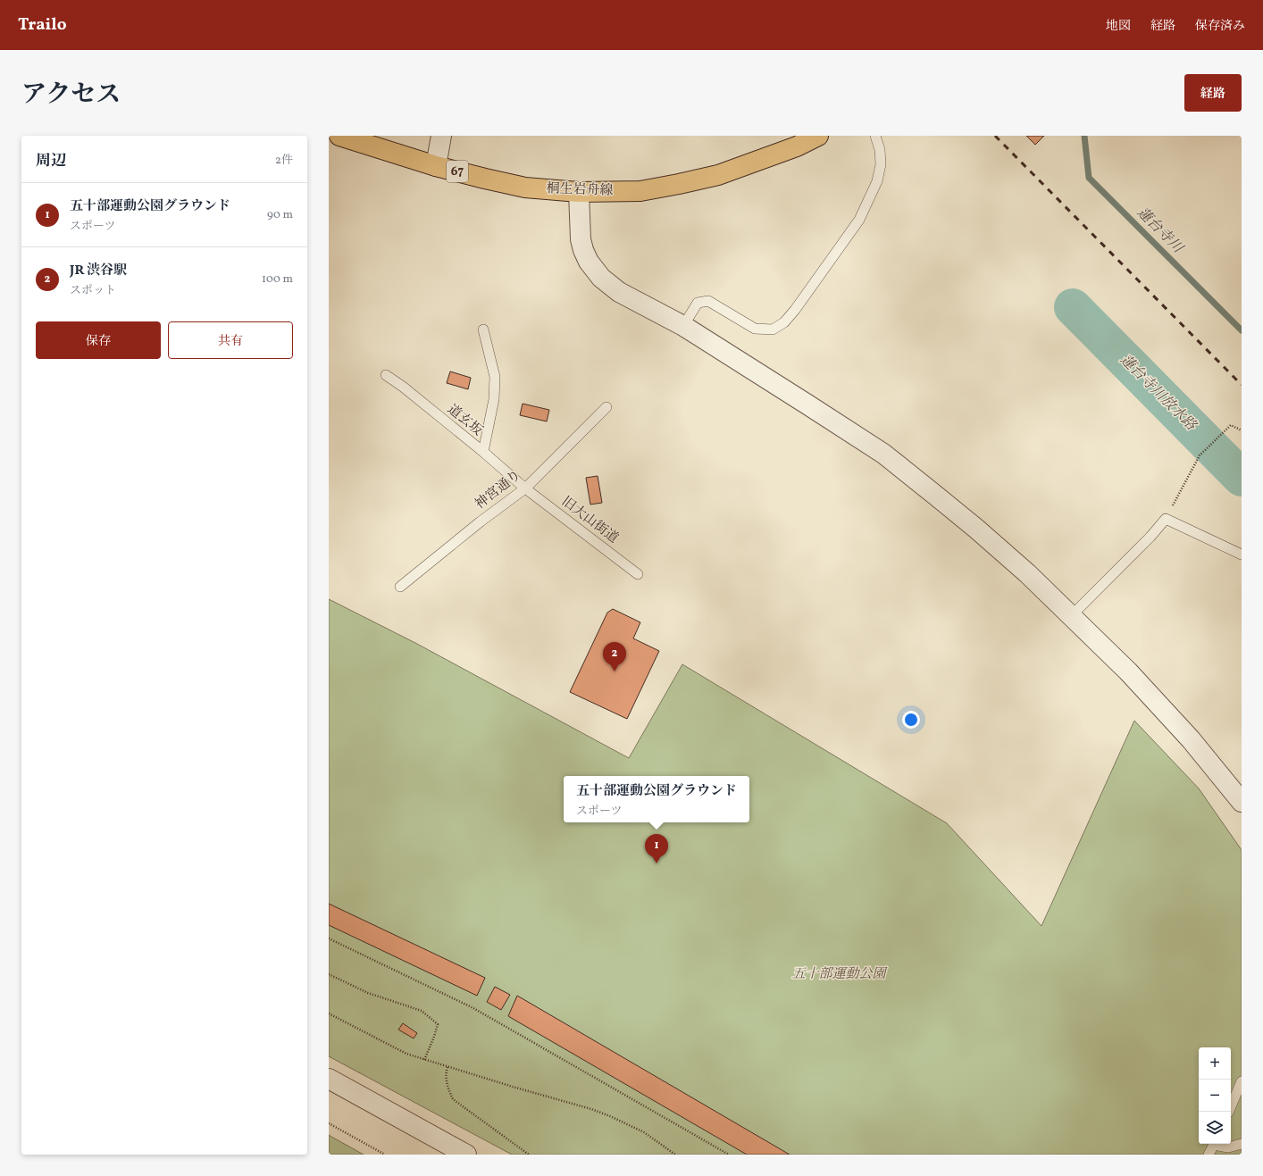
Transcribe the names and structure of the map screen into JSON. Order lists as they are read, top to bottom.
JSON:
{
  "streets": {
    "main road": ["67", "桐生岩舟線"],
    "lane": ["道玄坂", "神宮通り", "旧大山街道"]
  },
  "crossings": [
    ["道玄坂", "神宮通り"],
    ["道玄坂", "旧大山街道"],
    ["神宮通り", "旧大山街道"]
  ],
  "water": ["蓮台寺川", "蓮台寺川放水路"],
  "parks": ["五十部運動公園"],
  "page": {
    "header": "Trailo",
    "nav": ["地図", "経路", "保存済み"],
    "title": "アクセス",
    "buttons": [
      "経路",
      ["保存", "共有"]
    ],
    "heading": ["周辺", "2件"],
    "list": [
      {
        "mark": "1",
        "name": "五十部運動公園グラウンド",
        "note": "スポーツ",
        "value": "90 m"
      },
      {
        "mark": "2",
        "name": "JR 渋谷駅",
        "note": "スポット",
        "value": "100 m"
      }
    ],
    "pins": ["2", "1"],
    "popup": ["五十部運動公園グラウンド", "スポーツ"],
    "map_buttons": ["+", "−"]
  }
}
